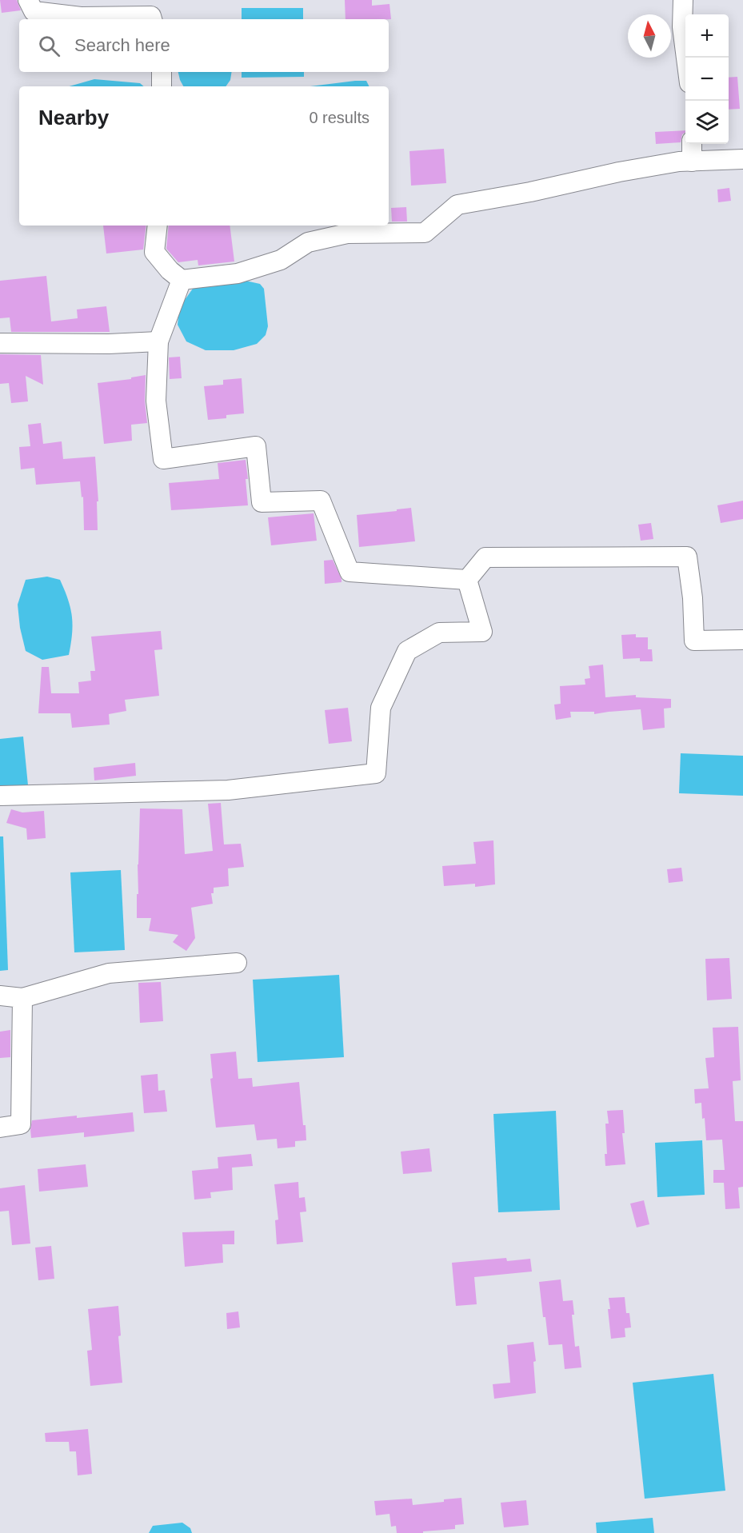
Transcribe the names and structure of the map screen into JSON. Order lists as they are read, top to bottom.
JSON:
{
  "north": "top",
  "page": {
    "map_buttons": ["+", "−"],
    "search": "Search here",
    "heading": ["Nearby", "0 results"]
  }
}
